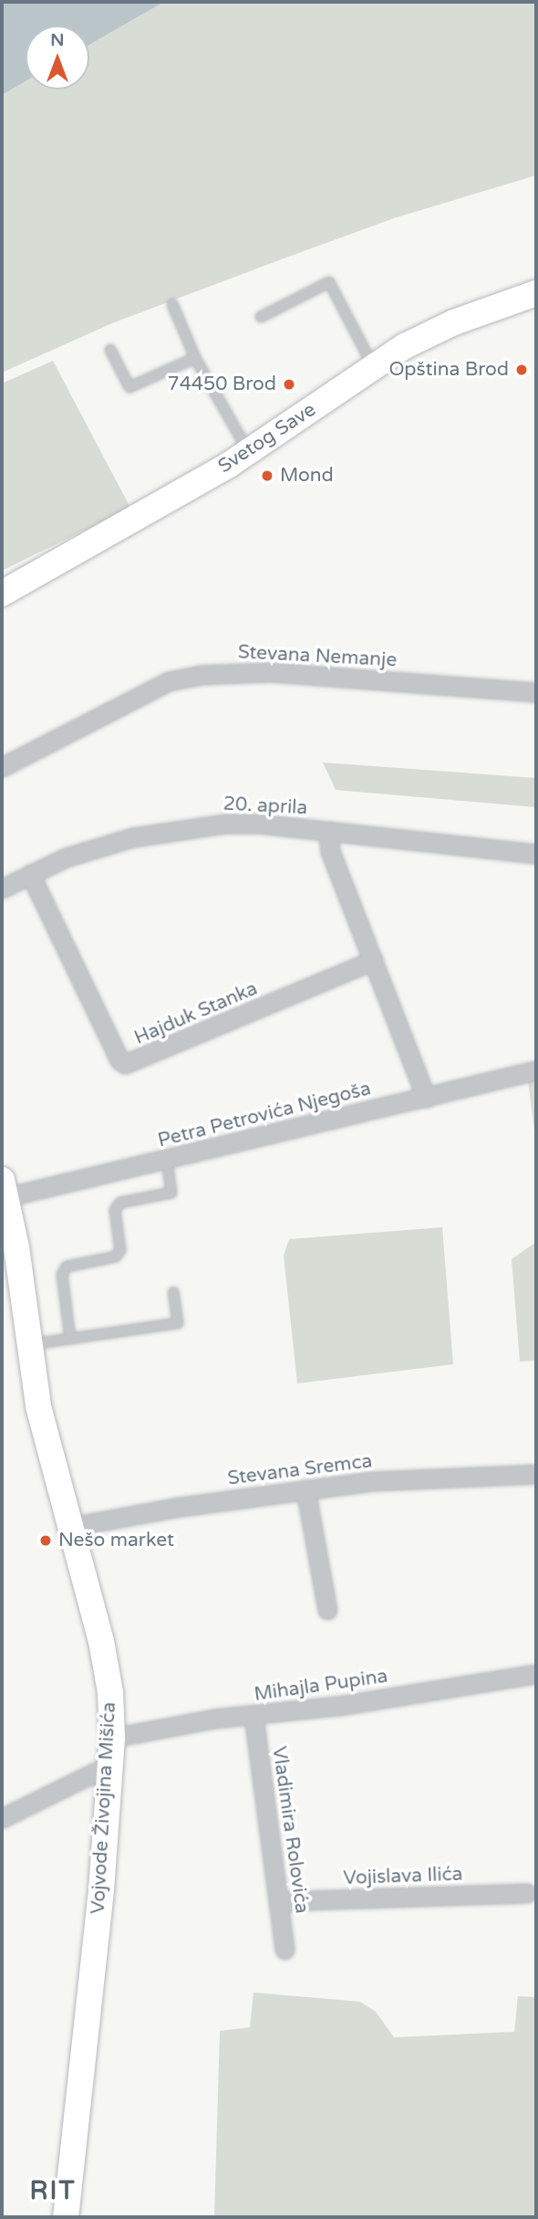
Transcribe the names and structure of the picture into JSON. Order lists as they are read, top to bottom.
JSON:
{
  "streets": {
    "street": [
      "Svetog Save",
      "Stevana Nemanje",
      "20. aprila",
      "Hajduk Stanka",
      "Petra Petrovića Njegoša",
      "Stevana Sremca",
      "Mihajla Pupina",
      "Vojvode Živojina Mišića",
      "Vladimira Rolovića",
      "Vojislava Ilića"
    ]
  },
  "crossings": [
    ["20. aprila", "Hajduk Stanka"],
    ["Petra Petrovića Njegoša", "Vojvode Živojina Mišića"],
    ["Stevana Sremca", "Vojvode Živojina Mišića"],
    ["Mihajla Pupina", "Vojvode Živojina Mišića"],
    ["Mihajla Pupina", "Vladimira Rolovića"],
    ["Vladimira Rolovića", "Vojislava Ilića"]
  ],
  "districts": ["RIT"],
  "places": [
    "Opština Brod",
    "74450 Brod",
    "Mond",
    "Nešo market"
  ],
  "north": "top"
}
